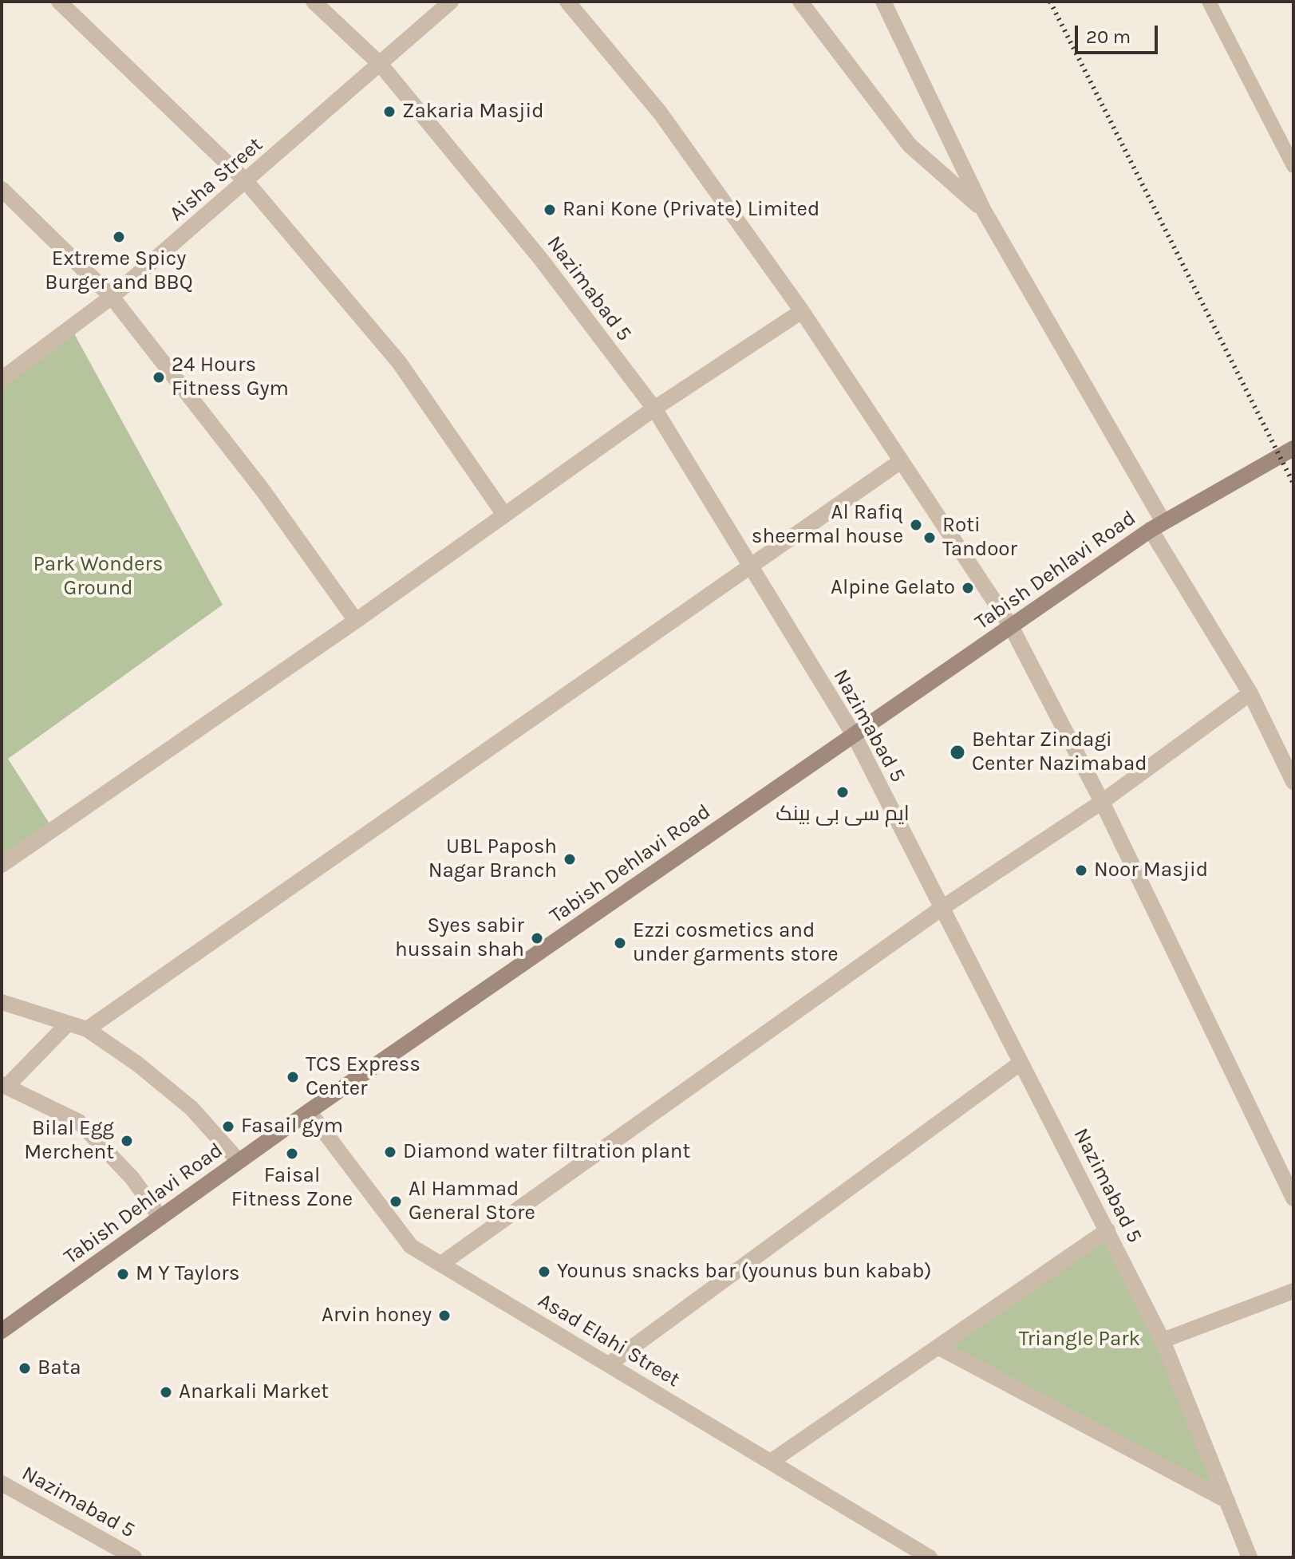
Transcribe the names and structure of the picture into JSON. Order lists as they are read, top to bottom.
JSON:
{
  "streets": {
    "main road": ["Tabish Dehlavi Road"],
    "street": ["Aisha Street", "Nazimabad 5", "Asad Elahi Street"]
  },
  "crossings": [
    ["Aisha Street", "Nazimabad 5"],
    ["Nazimabad 5", "Tabish Dehlavi Road"],
    ["Tabish Dehlavi Road", "Asad Elahi Street"]
  ],
  "parks": ["Park Wonders Ground", "Triangle Park"],
  "places": [
    "Zakaria Masjid",
    "Rani Kone (Private) Limited",
    "Extreme Spicy Burger and BBQ",
    "24 Hours Fitness Gym",
    "Al Rafiq sheermal house",
    "Roti Tandoor",
    "Alpine Gelato",
    "Behtar Zindagi Center Nazimabad",
    "ایم سی بی بینک",
    "UBL Paposh Nagar Branch",
    "Noor Masjid",
    "Syes sabir hussain shah",
    "Ezzi cosmetics and under garments store",
    "TCS Express Center",
    "Fasail gym",
    "Bilal Egg Merchent",
    "Diamond water filtration plant",
    "Faisal Fitness Zone",
    "Al Hammad General Store",
    "Younus snacks bar (younus bun kabab)",
    "M Y Taylors",
    "Arvin honey",
    "Bata",
    "Anarkali Market"
  ],
  "scale_bar": "20 m"
}
